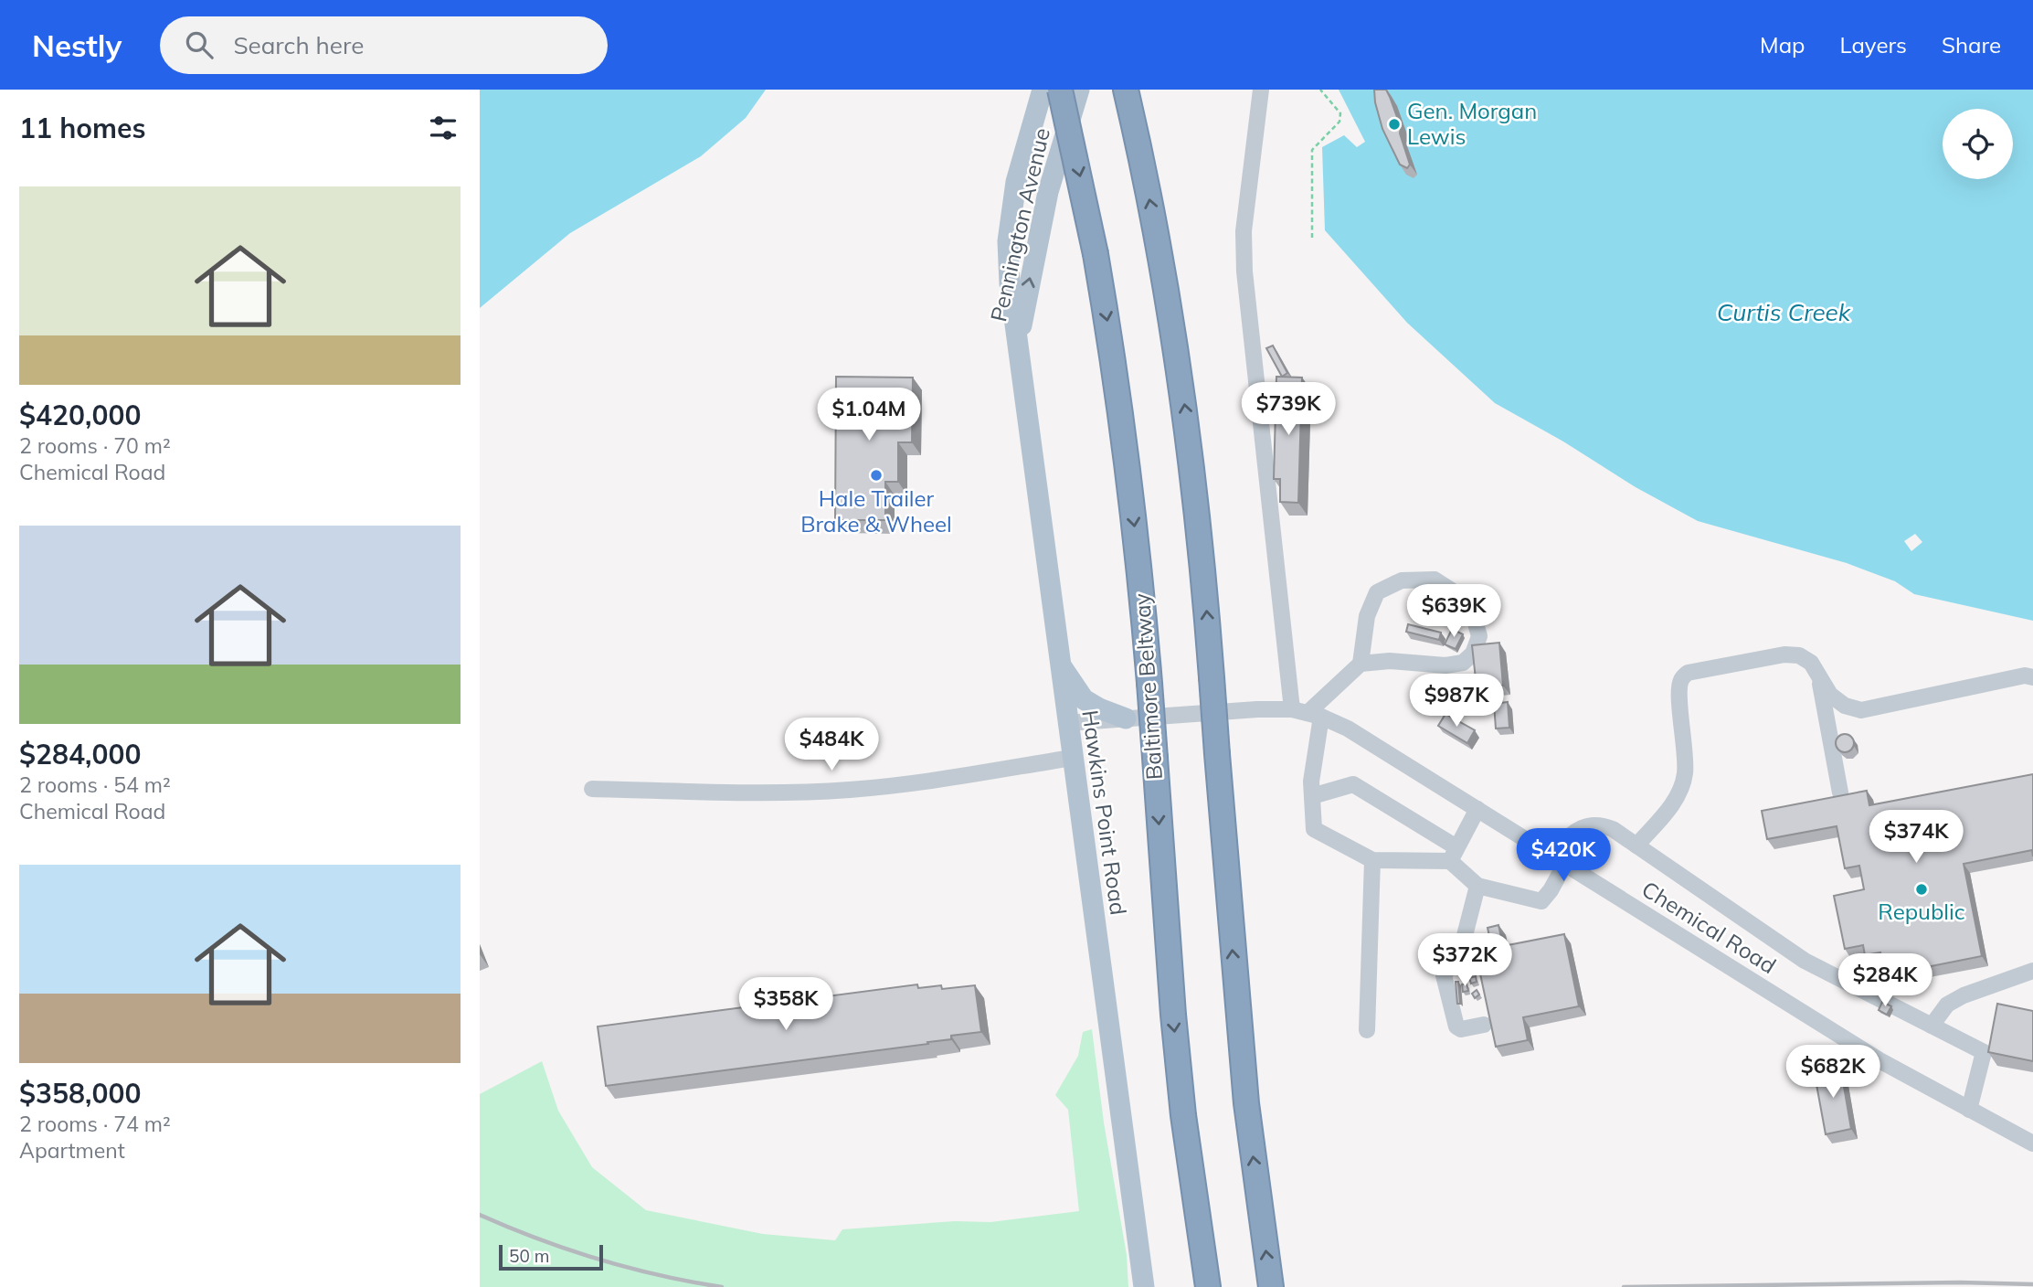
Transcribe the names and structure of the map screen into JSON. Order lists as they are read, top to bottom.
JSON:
{
  "streets": {
    "highway": ["Baltimore Beltway"],
    "main road": ["Pennington Avenue", "Hawkins Point Road"],
    "street": ["Chemical Road"]
  },
  "crossings": [
    ["Pennington Avenue", "Hawkins Point Road"],
    ["Hawkins Point Road", "Chemical Road"]
  ],
  "water": ["Curtis Creek"],
  "places": ["Gen. Morgan Lewis", "Hale Trailer Brake & Wheel", "Republic"],
  "scale_bar": "50 m",
  "page": {
    "header": "Nestly",
    "search": "Search here",
    "nav": ["Map", "Layers", "Share"],
    "heading": "11 homes",
    "list": [
      {
        "name": "$420,000",
        "note": "2 rooms · 70 m² · Chemical Road"
      },
      {
        "name": "$284,000",
        "note": "2 rooms · 54 m² · Chemical Road"
      },
      {
        "name": "$358,000",
        "note": "2 rooms · 74 m² · Apartment"
      }
    ],
    "price": [
      "$739K",
      "$1.04M",
      "$639K",
      "$987K",
      "$484K",
      "$374K",
      "$420K",
      "$372K",
      "$284K",
      "$358K",
      "$682K"
    ],
    "scale": "50 m"
  }
}
